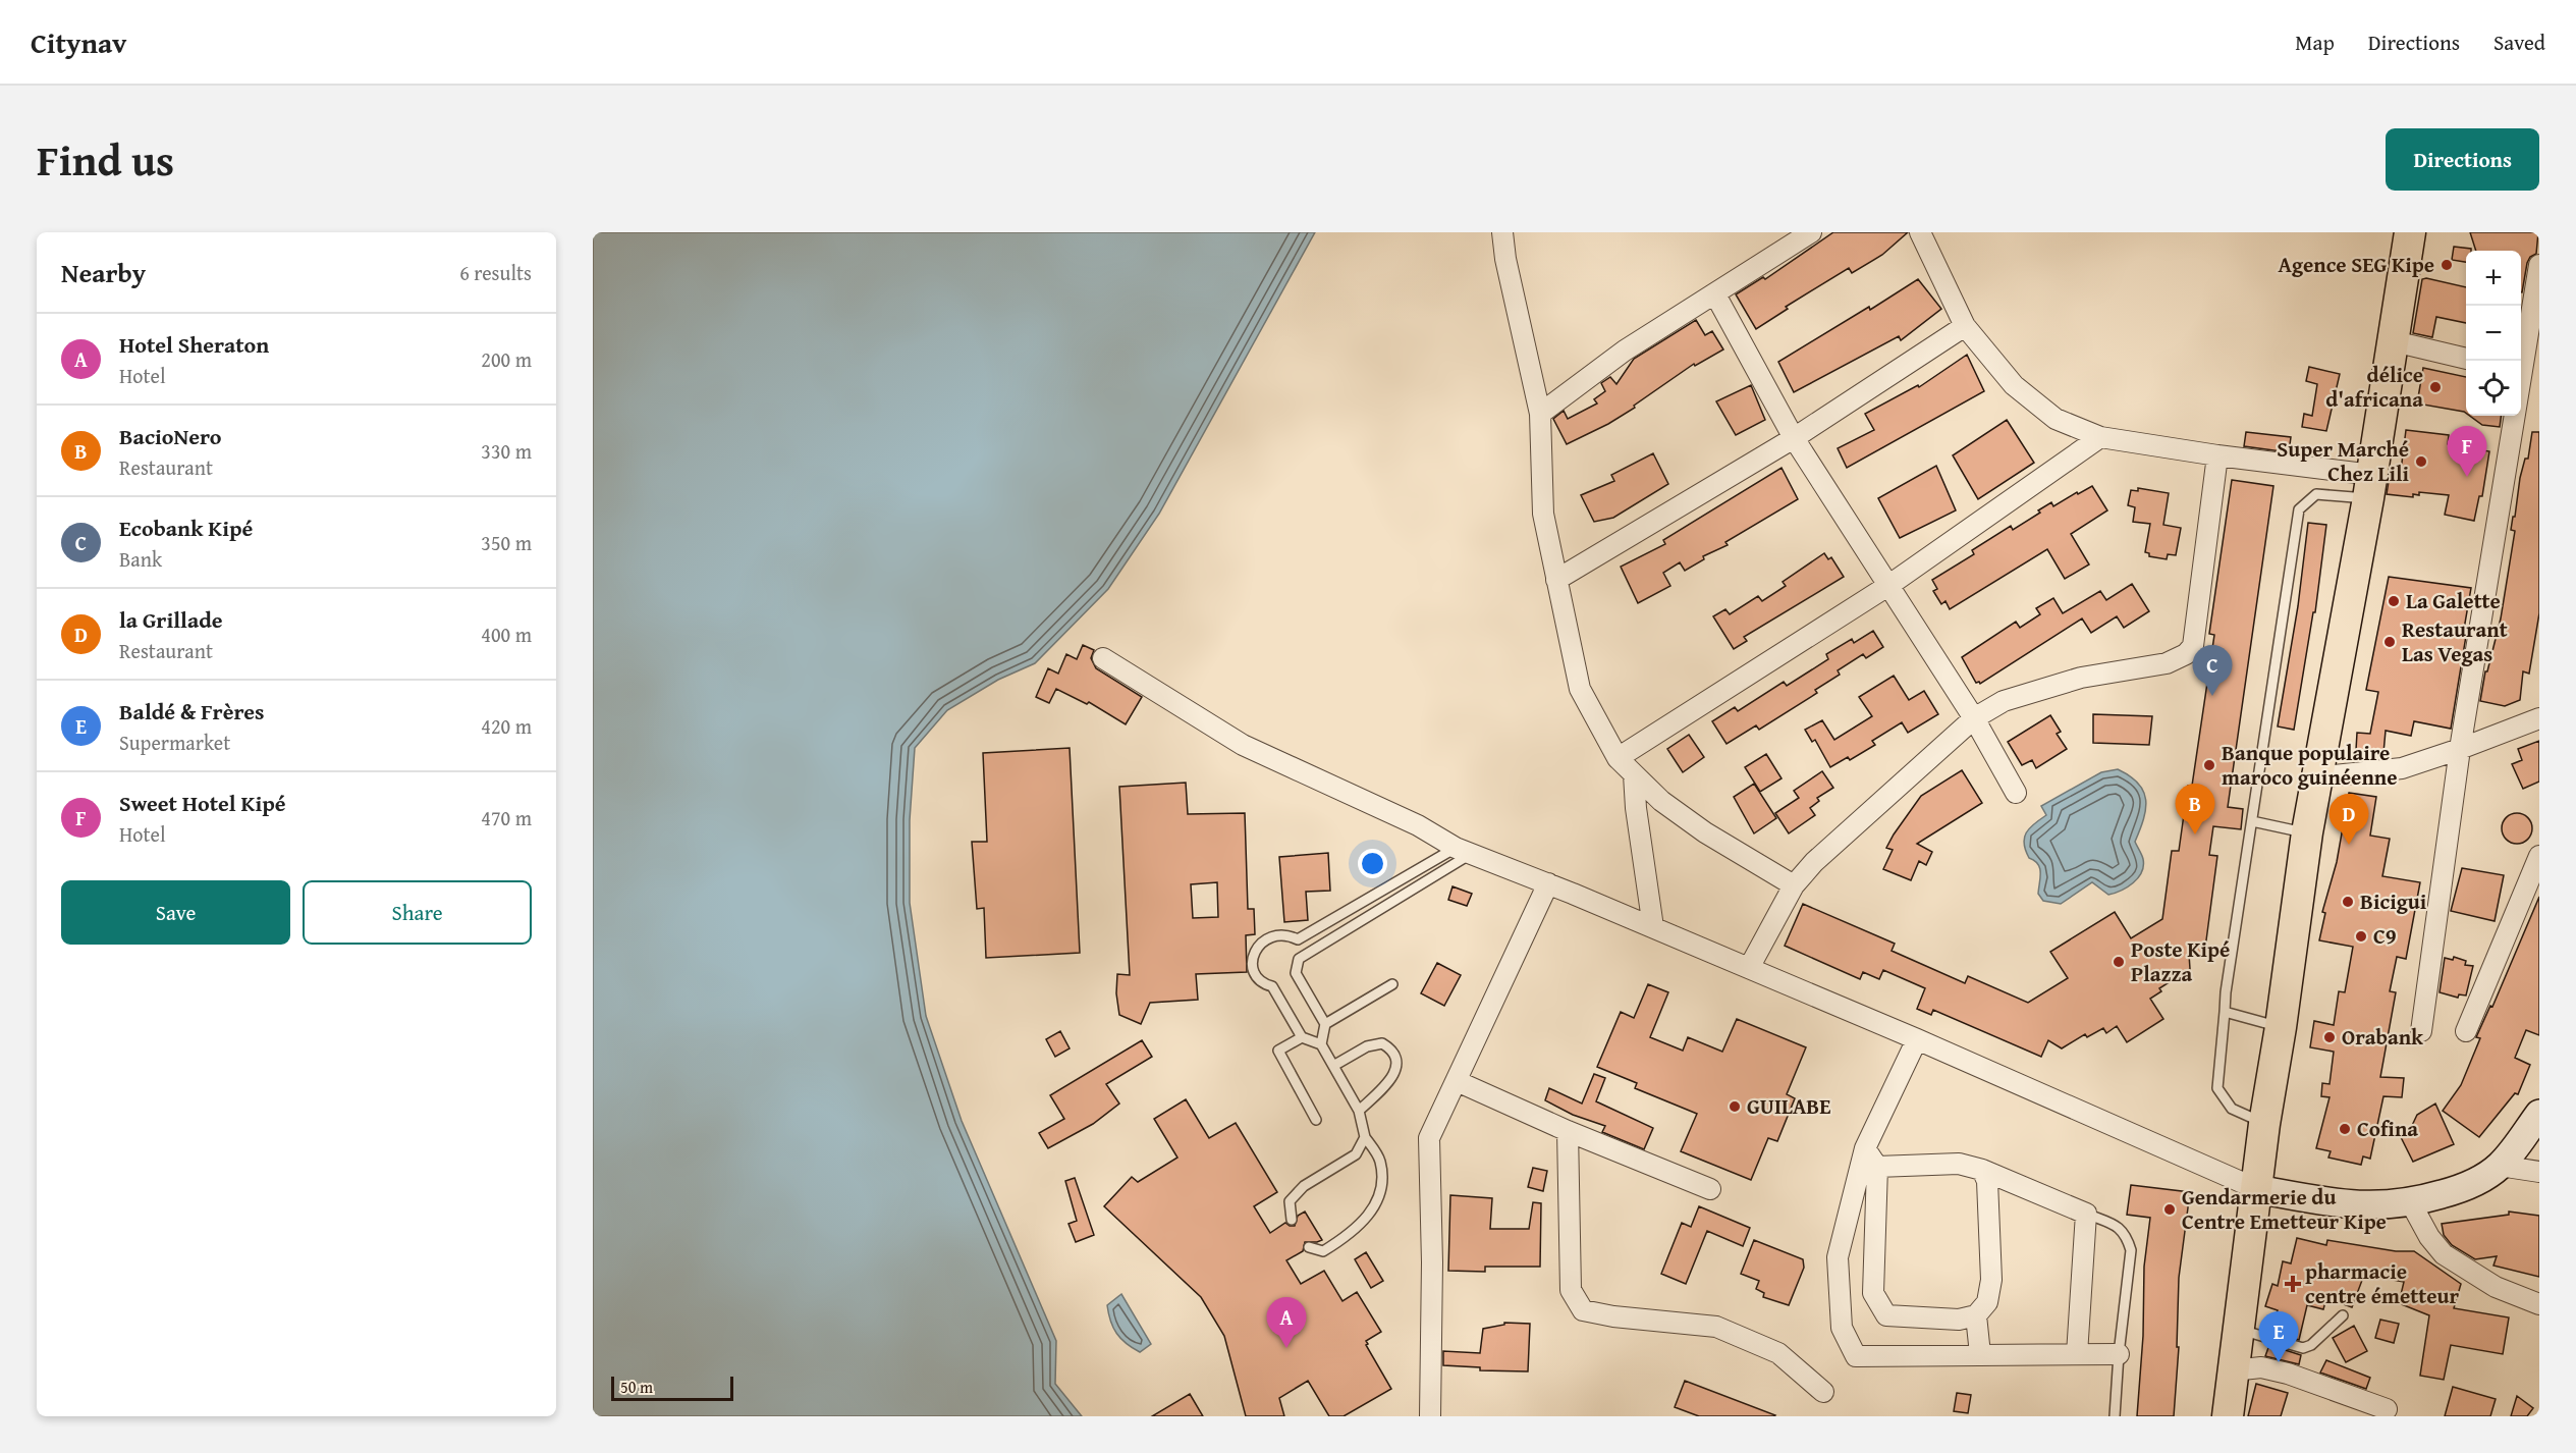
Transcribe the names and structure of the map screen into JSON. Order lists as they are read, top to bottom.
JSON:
{
  "places": {
    "other": [
      "Agence SEG Kipe",
      "délice d'africana",
      "Super Marché Chez Lili",
      "La Galette",
      "Restaurant Las Vegas",
      "Banque populaire maroco guinéenne",
      "Bicigui",
      "C9",
      "Poste Kipé Plazza",
      "Orabank",
      "GUILABE",
      "Cofina",
      "Gendarmerie du Centre Emetteur Kipe"
    ],
    "health": ["pharmacie centre émetteur"]
  },
  "scale_bar": "50 m",
  "page": {
    "header": "Citynav",
    "nav": ["Map", "Directions", "Saved"],
    "title": "Find us",
    "buttons": [
      "Directions",
      ["Save", "Share"]
    ],
    "heading": ["Nearby", "6 results"],
    "map_buttons": ["+", "−"],
    "list": [
      {
        "mark": "A",
        "name": "Hotel Sheraton",
        "note": "Hotel",
        "value": "200 m"
      },
      {
        "mark": "B",
        "name": "BacioNero",
        "note": "Restaurant",
        "value": "330 m"
      },
      {
        "mark": "C",
        "name": "Ecobank Kipé",
        "note": "Bank",
        "value": "350 m"
      },
      {
        "mark": "D",
        "name": "la Grillade",
        "note": "Restaurant",
        "value": "400 m"
      },
      {
        "mark": "E",
        "name": "Baldé & Frères",
        "note": "Supermarket",
        "value": "420 m"
      },
      {
        "mark": "F",
        "name": "Sweet Hotel Kipé",
        "note": "Hotel",
        "value": "470 m"
      }
    ],
    "pins": [
      "F",
      "C",
      "B",
      "D",
      "A",
      "E"
    ],
    "scale": "50 m"
  }
}
